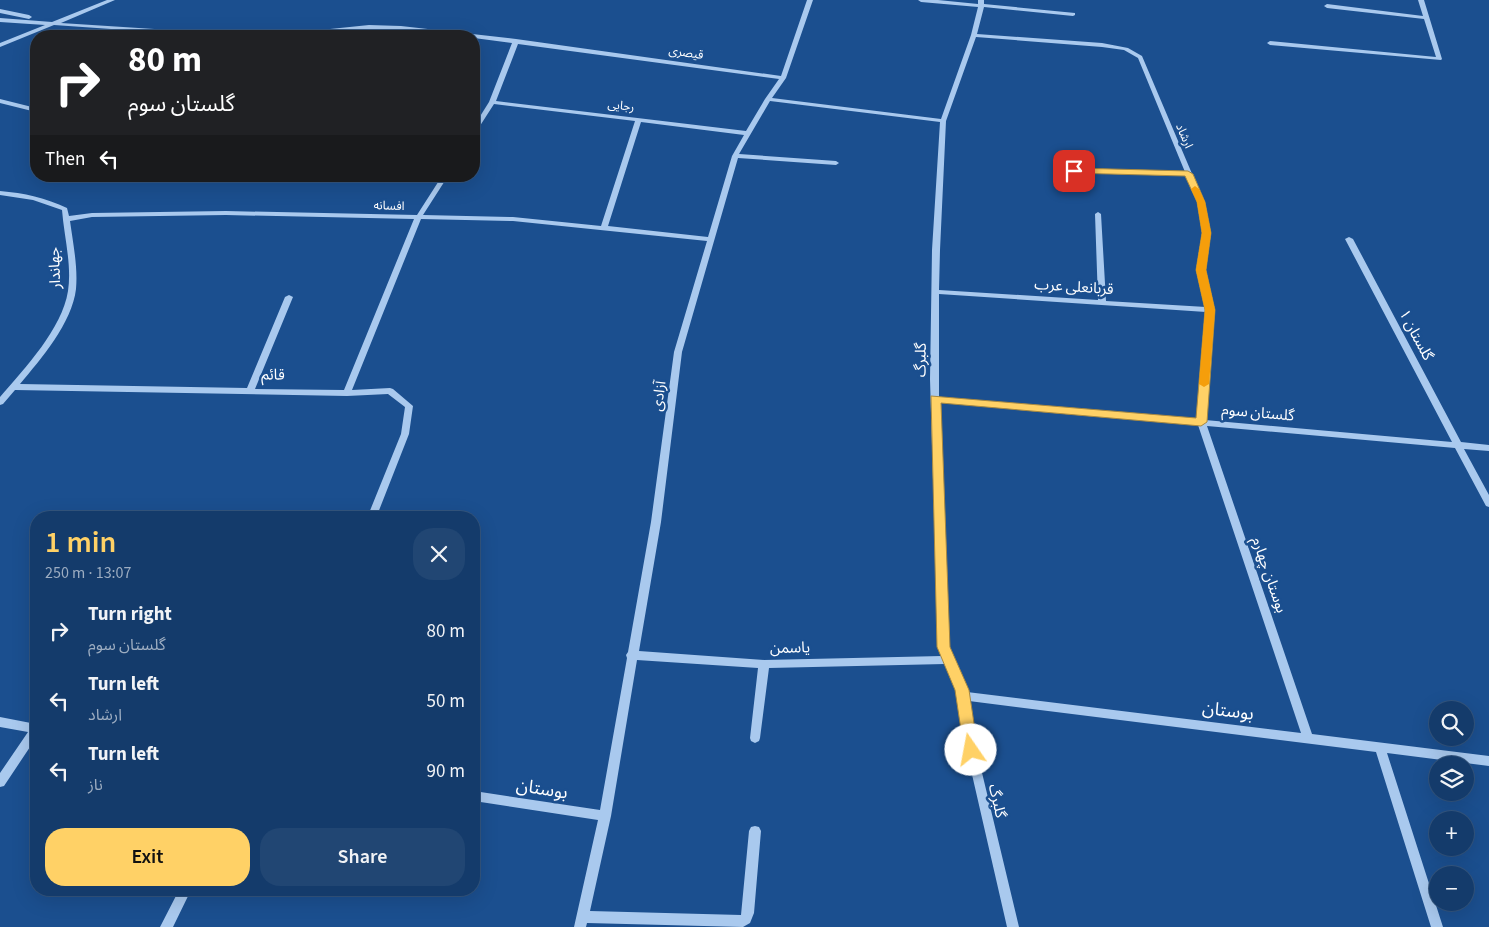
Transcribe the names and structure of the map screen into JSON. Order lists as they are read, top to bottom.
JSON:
{
  "streets": {
    "street": [
      "قیصری",
      "رجایی",
      "ارشاد",
      "افسانه",
      "جهاندار",
      "قربانعلی عرب",
      "گلستان ۱",
      "گلبرگ",
      "قائم",
      "آزادی",
      "گلستان سوم",
      "بوستان چهارم",
      "یاسمن",
      "بوستان"
    ]
  },
  "crossings": [
    ["قیصری", "آزادی"],
    ["رجایی", "آزادی"],
    ["ارشاد", "قربانعلی عرب"],
    ["ارشاد", "گلبرگ"],
    ["ارشاد", "گلستان سوم"],
    ["ارشاد", "بوستان چهارم"],
    ["افسانه", "جهاندار"],
    ["افسانه", "آزادی"],
    ["جهاندار", "قائم"],
    ["قربانعلی عرب", "گلبرگ"],
    ["گلستان ۱", "گلستان سوم"],
    ["گلبرگ", "گلستان سوم"],
    ["گلبرگ", "یاسمن"],
    ["گلبرگ", "بوستان"],
    ["آزادی", "یاسمن"],
    ["آزادی", "بوستان"],
    ["گلستان سوم", "بوستان چهارم"],
    ["بوستان چهارم", "بوستان"]
  ],
  "page": {
    "turn": ["80 m", "گلستان سوم"],
    "then": "Then",
    "heading": ["1 min", "250 m · 13:07"],
    "list": [
      {
        "name": "Turn right",
        "note": "گلستان سوم",
        "value": "80 m"
      },
      {
        "name": "Turn left",
        "note": "ارشاد",
        "value": "50 m"
      },
      {
        "name": "Turn left",
        "note": "ناز",
        "value": "90 m"
      }
    ],
    "map_buttons": ["+", "−"],
    "buttons": ["Exit", "Share"]
  }
}
